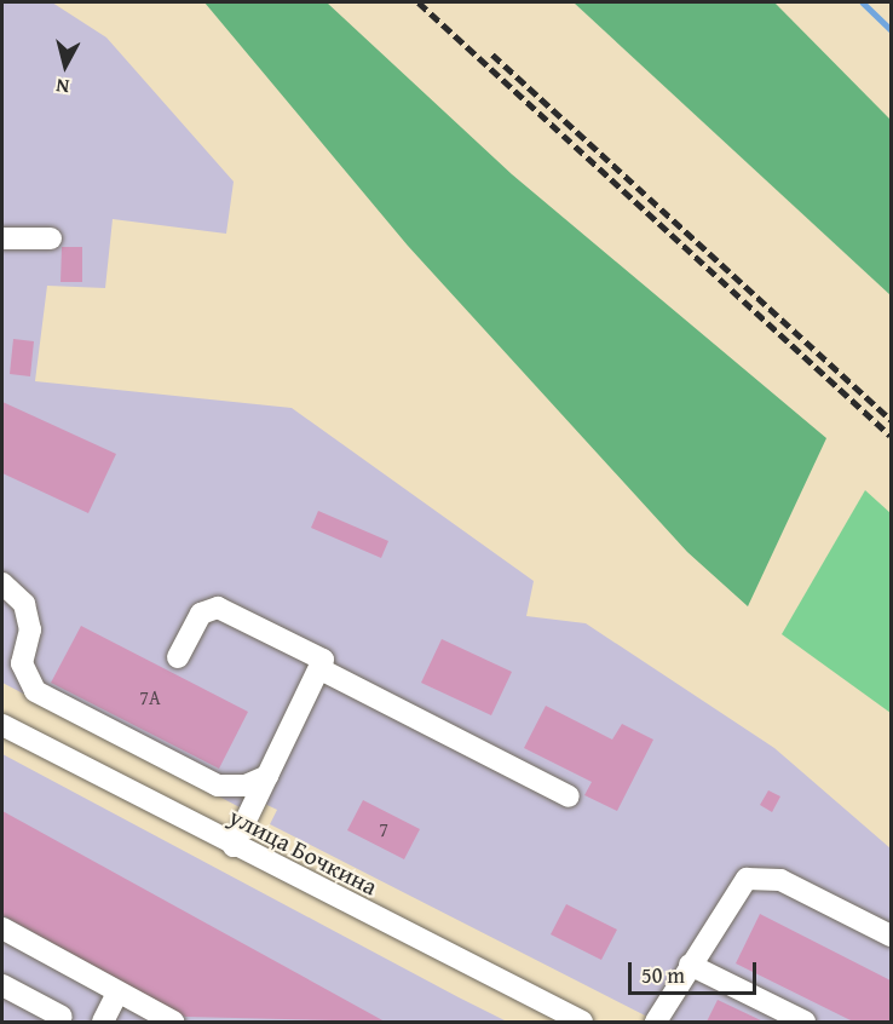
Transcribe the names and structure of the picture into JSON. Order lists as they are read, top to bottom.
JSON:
{
  "streets": {
    "street": ["улица Бочкина"]
  },
  "house_numbers": ["7А", "7"],
  "scale_bar": "50 m",
  "north": "bottom"
}
